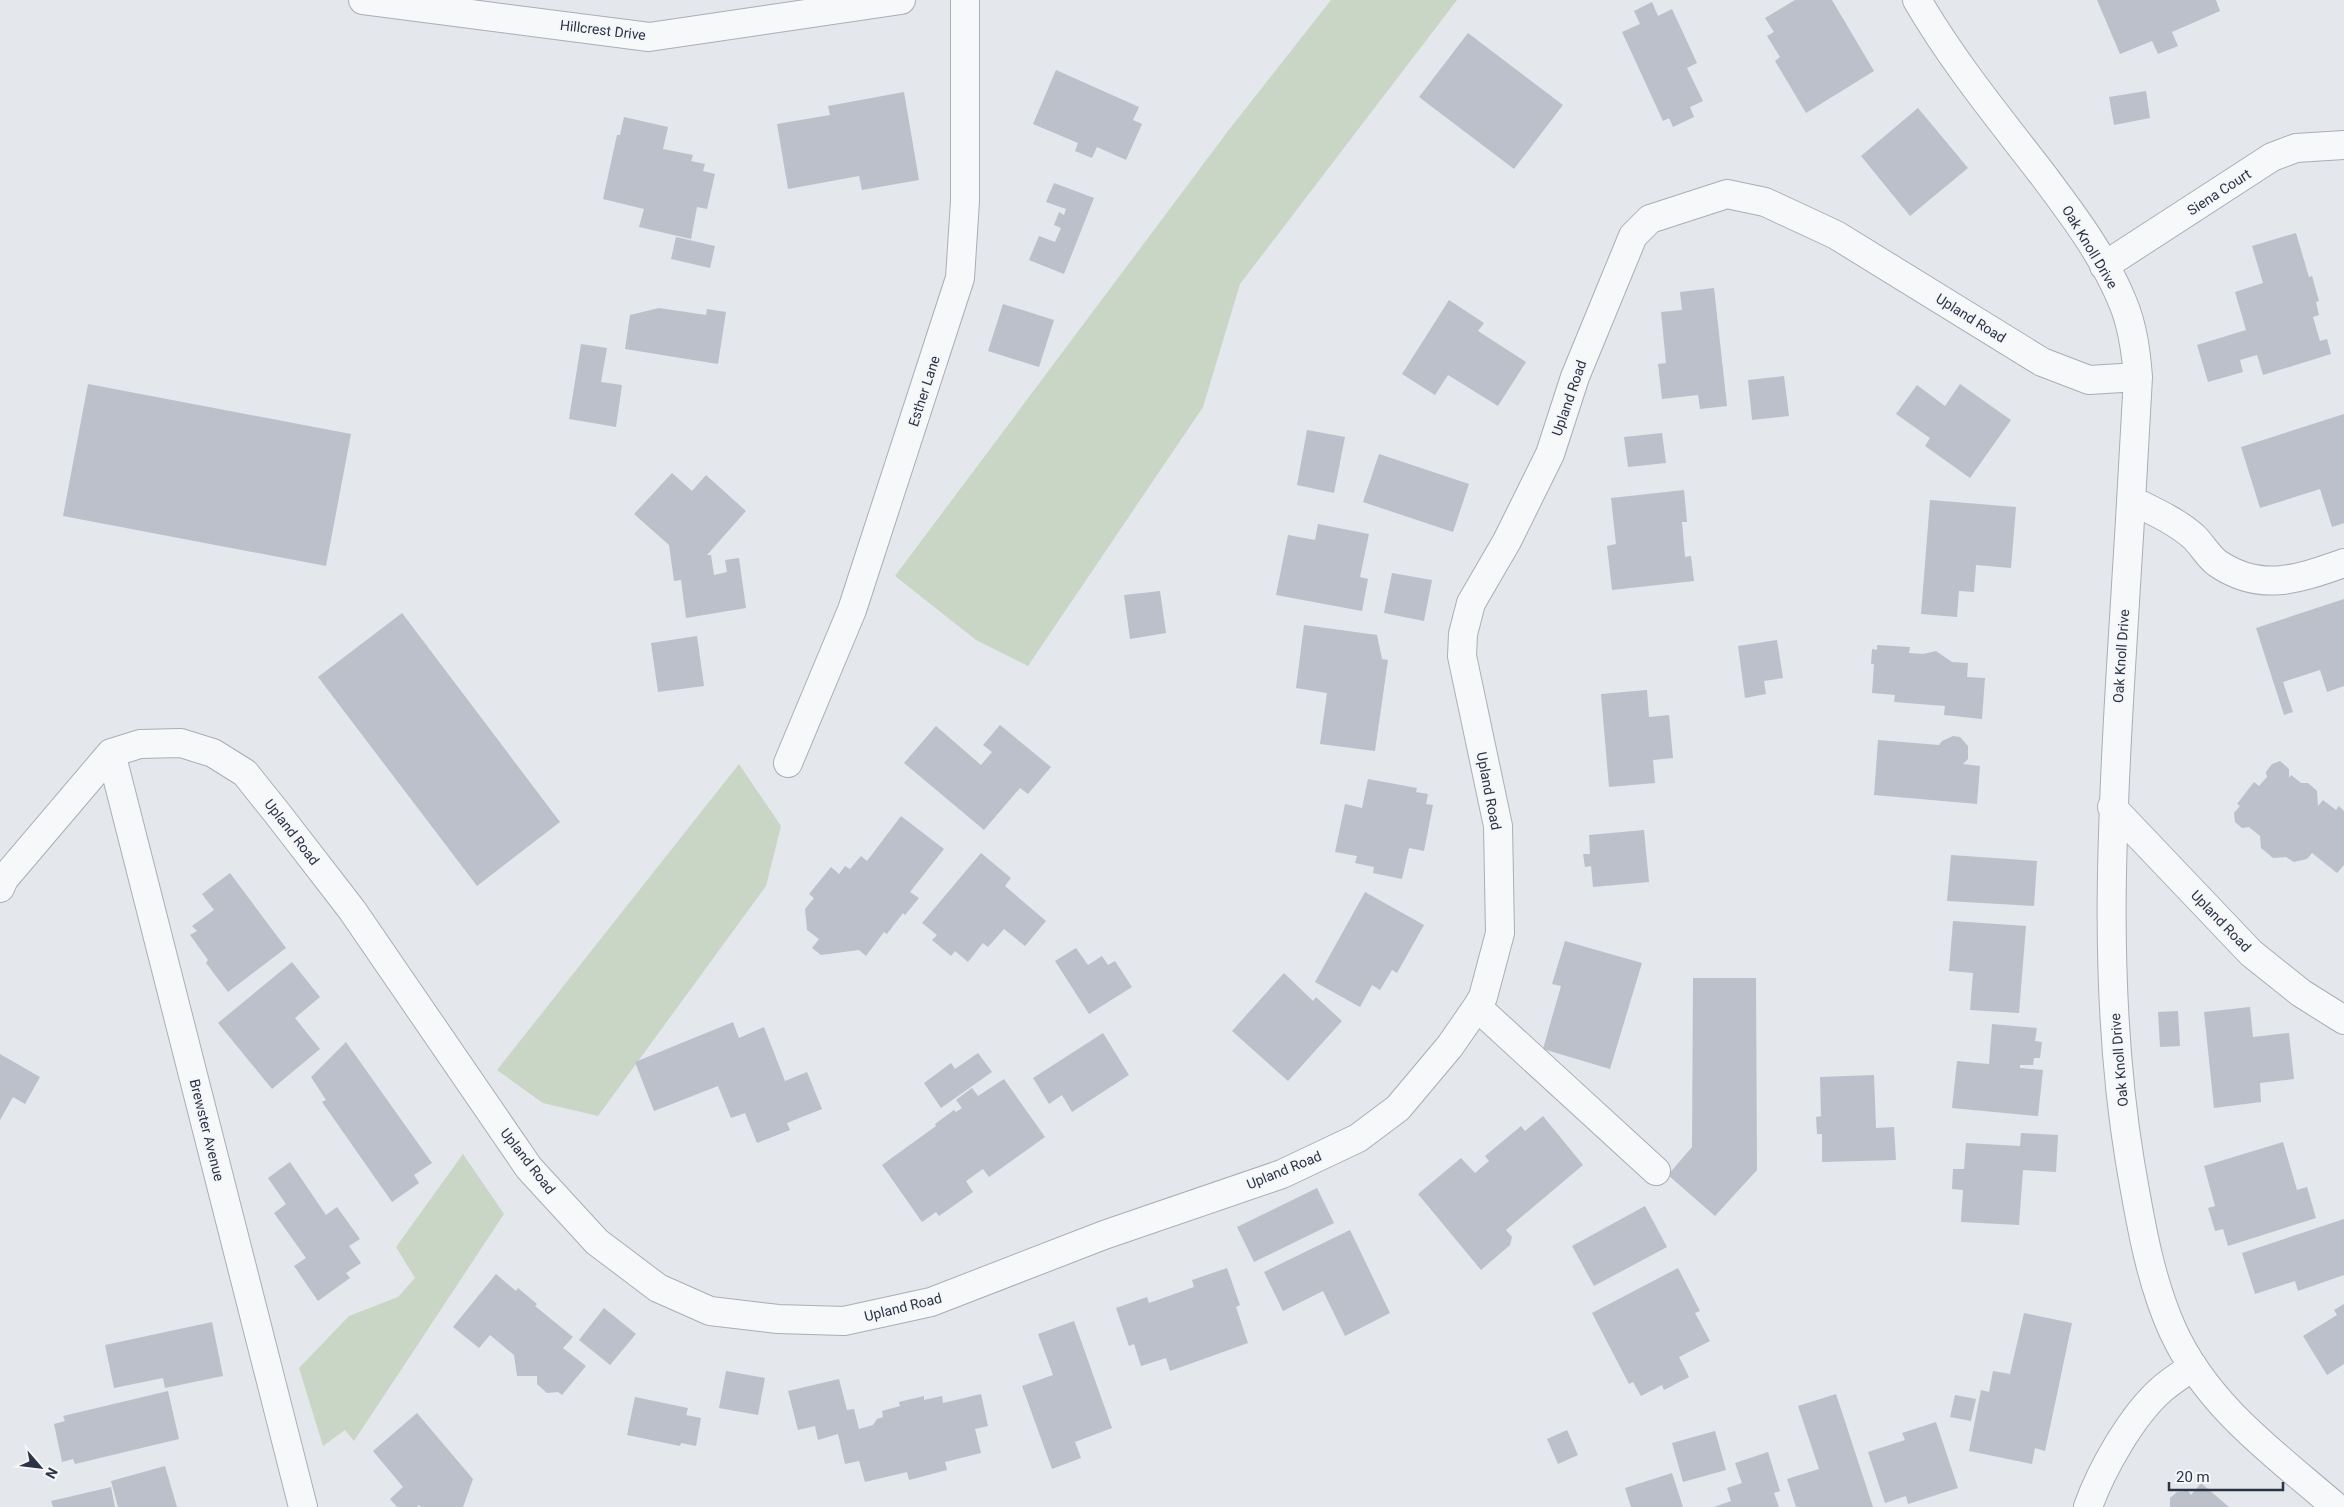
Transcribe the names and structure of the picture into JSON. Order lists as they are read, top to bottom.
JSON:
{
  "streets": {
    "street": [
      "Hillcrest Drive",
      "Siena Court",
      "Oak Knoll Drive",
      "Upland Road",
      "Esther Lane",
      "Brewster Avenue"
    ]
  },
  "crossings": [
    ["Siena Court", "Oak Knoll Drive"],
    ["Oak Knoll Drive", "Upland Road"],
    ["Upland Road", "Brewster Avenue"]
  ],
  "scale_bar": "20 m",
  "north": "bottom right"
}
